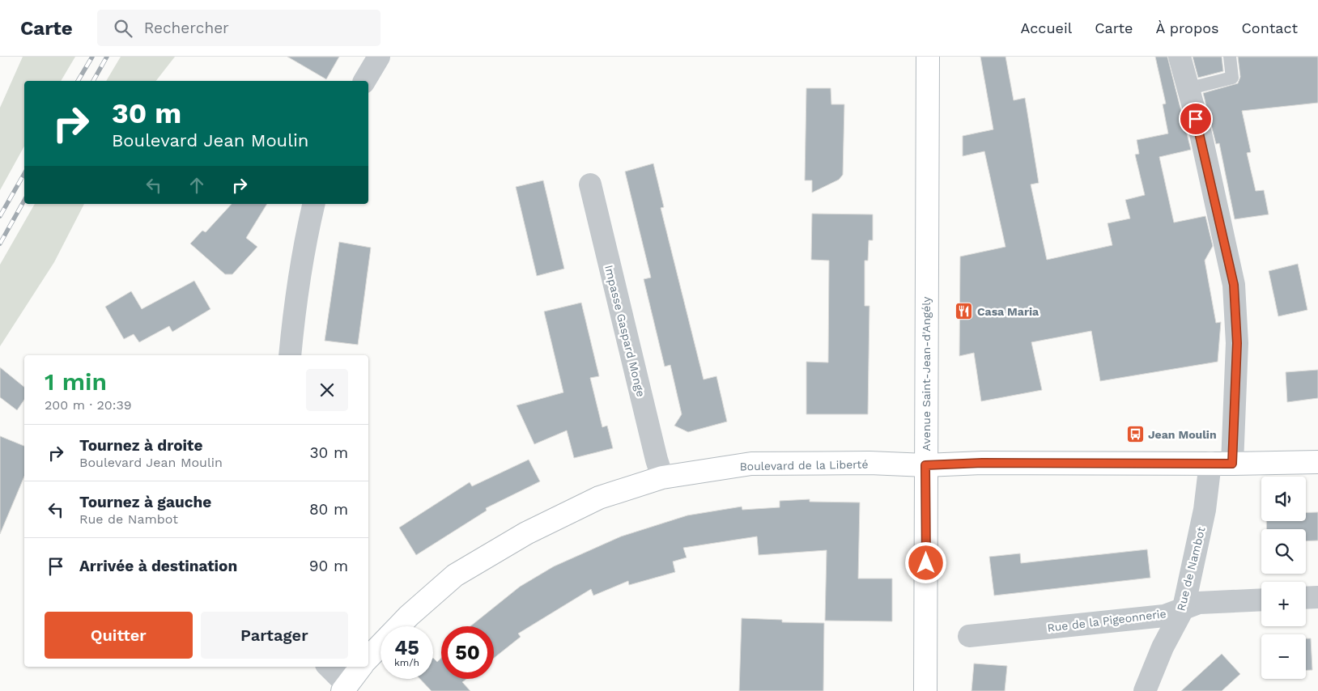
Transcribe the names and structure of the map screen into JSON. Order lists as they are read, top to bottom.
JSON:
{
  "streets": {
    "street": [
      "Impasse Gaspard Monge",
      "Avenue Saint-Jean-d'Angély",
      "Boulevard de la Liberté",
      "Rue de Nambot",
      "Rue de la Pigeonnerie"
    ]
  },
  "crossings": [
    ["Impasse Gaspard Monge", "Boulevard de la Liberté"],
    ["Avenue Saint-Jean-d'Angély", "Boulevard de la Liberté"],
    ["Boulevard de la Liberté", "Rue de Nambot"],
    ["Rue de Nambot", "Rue de la Pigeonnerie"]
  ],
  "places": {
    "restaurant": ["Casa Maria"],
    "bus stop": ["Jean Moulin"]
  },
  "page": {
    "header": "Carte",
    "search": "Rechercher",
    "nav": [
      "Accueil",
      "Carte",
      "À propos",
      "Contact"
    ],
    "turn": ["30 m", "Boulevard Jean Moulin"],
    "heading": ["1 min", "200 m · 20:39"],
    "list": [
      {
        "name": "Tournez à droite",
        "note": "Boulevard Jean Moulin",
        "value": "30 m"
      },
      {
        "name": "Tournez à gauche",
        "note": "Rue de Nambot",
        "value": "80 m"
      },
      {
        "name": "Arrivée à destination",
        "value": "90 m"
      }
    ],
    "map_buttons": ["+", "−"],
    "buttons": ["Quitter", "Partager"],
    "speed": "45 km/h",
    "limit": "50"
  }
}
